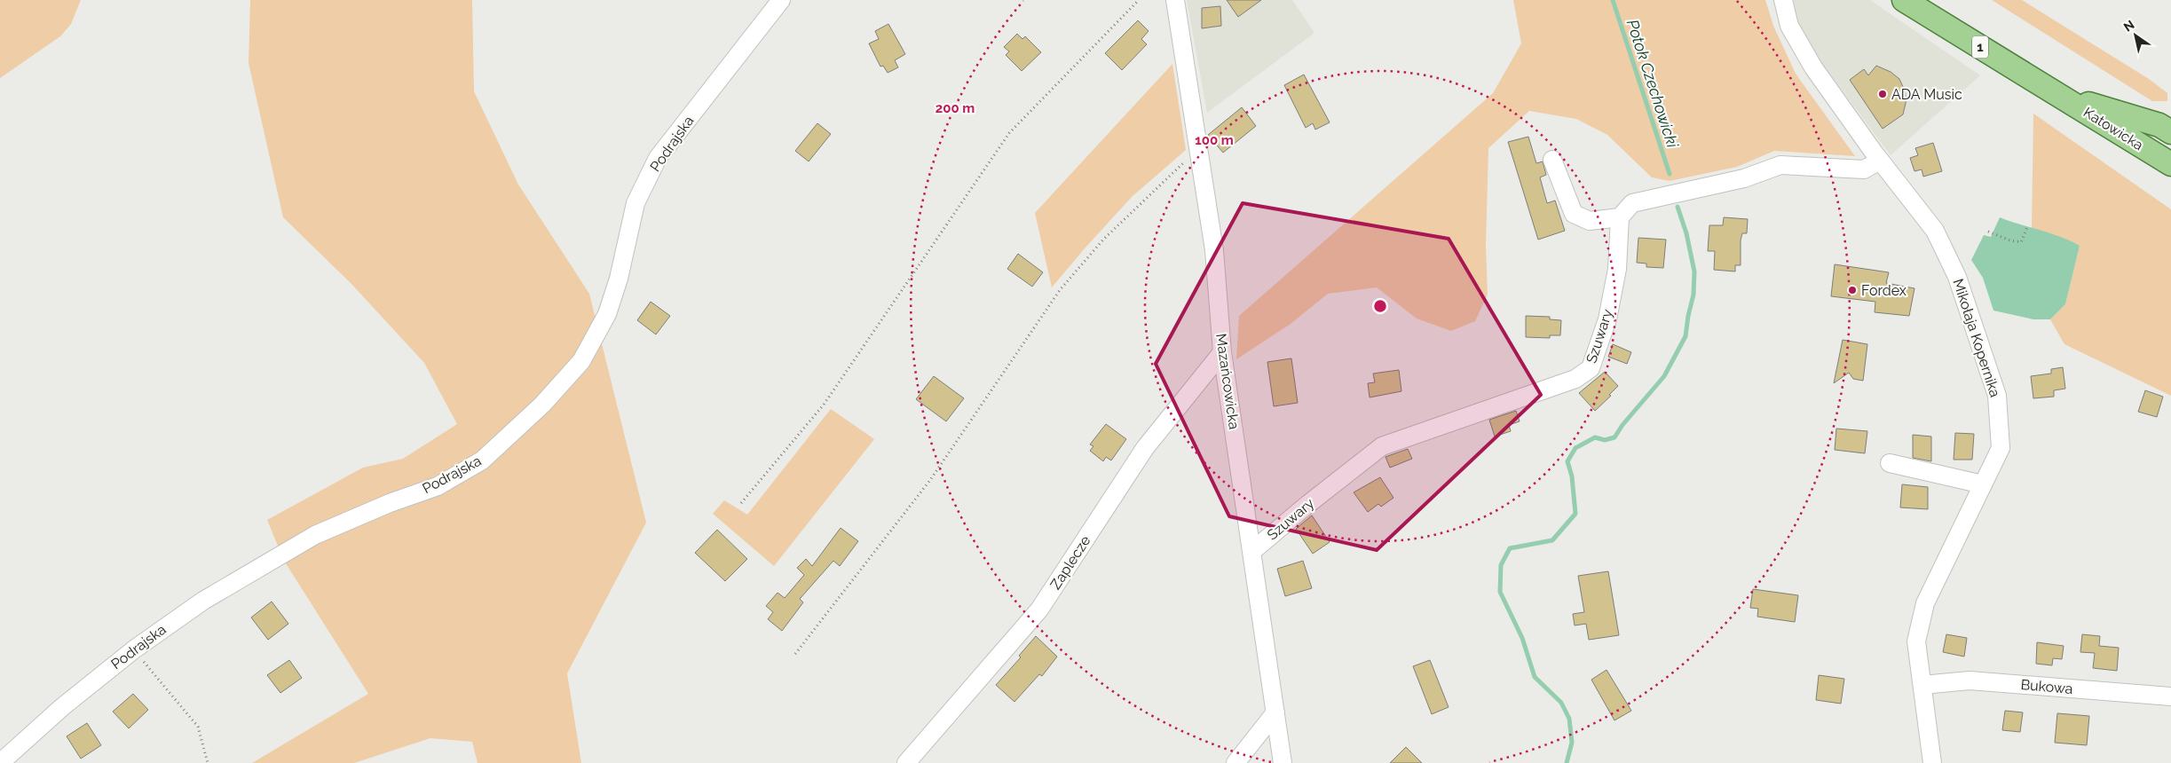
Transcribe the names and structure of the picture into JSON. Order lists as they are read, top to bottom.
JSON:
{
  "streets": {
    "main road": ["1", "Katowicka"],
    "street": [
      "Podrajska",
      "Szuwary",
      "Mikołaja Kopernika",
      "Mazańcowicka",
      "Zaplecze",
      "Bukowa"
    ]
  },
  "crossings": [
    ["Szuwary", "Mazańcowicka"],
    ["Mikołaja Kopernika", "Bukowa"],
    ["Mazańcowicka", "Zaplecze"]
  ],
  "water": ["Potok Czechowicki"],
  "places": ["ADA Music", "Fordex"],
  "north": "top left",
  "rings": ["200 m", "100 m"]
}
